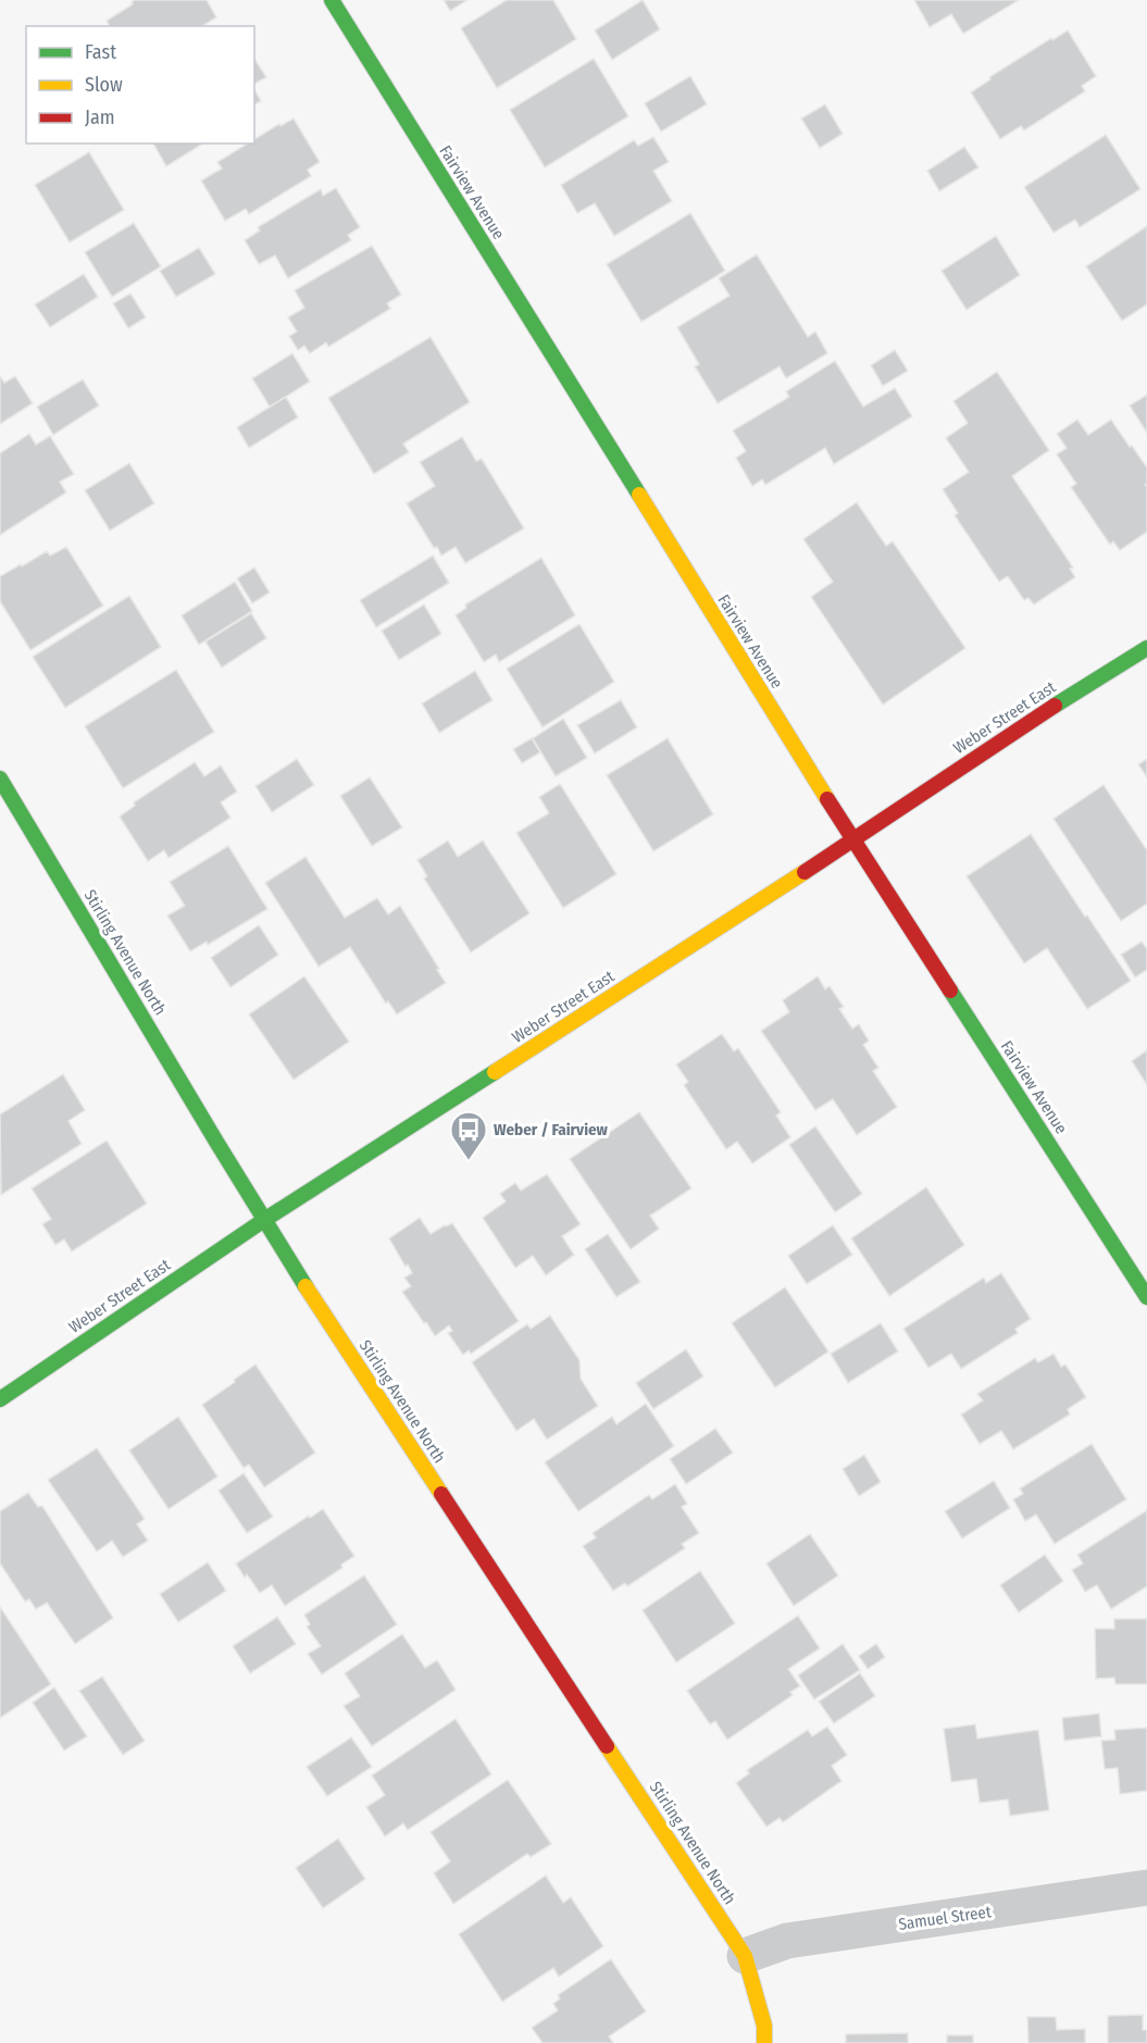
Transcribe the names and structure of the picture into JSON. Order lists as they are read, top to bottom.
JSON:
{
  "streets": {
    "street": [
      "Fairview Avenue",
      "Weber Street East",
      "Stirling Avenue North",
      "Samuel Street"
    ]
  },
  "crossings": [
    ["Fairview Avenue", "Weber Street East"],
    ["Weber Street East", "Stirling Avenue North"],
    ["Stirling Avenue North", "Samuel Street"]
  ],
  "places": {
    "bus stop": ["Weber / Fairview"]
  },
  "legend": ["Fast", "Slow", "Jam"]
}
